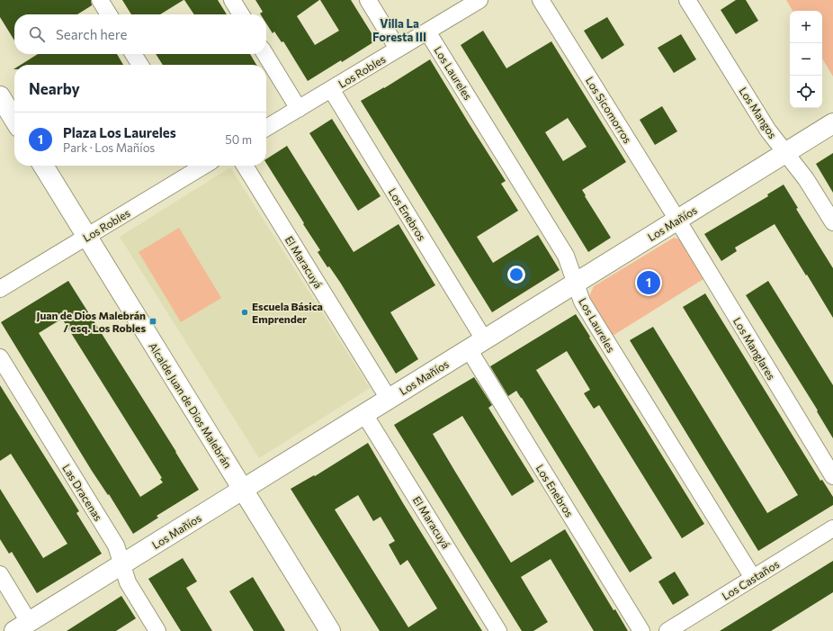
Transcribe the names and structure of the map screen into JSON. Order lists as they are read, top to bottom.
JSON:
{
  "streets": {
    "street": [
      "Los Robles",
      "Los Laureles",
      "Los Sicomorros",
      "Los Mangos",
      "Los Enebros",
      "Los Mañíos",
      "El Maracuyá",
      "Los Manglares",
      "Alcalde Juan de Dios Malebrán",
      "Las Dracenas",
      "Los Castaños"
    ]
  },
  "crossings": [
    ["Los Robles", "Los Laureles"],
    ["Los Robles", "Los Enebros"],
    ["Los Robles", "Alcalde Juan de Dios Malebrán"],
    ["Los Laureles", "Los Mañíos"],
    ["Los Laureles", "Los Castaños"],
    ["Los Sicomorros", "Los Mañíos"],
    ["Los Sicomorros", "Los Manglares"],
    ["Los Mangos", "Los Mañíos"],
    ["Los Enebros", "Los Mañíos"],
    ["Los Mañíos", "El Maracuyá"],
    ["Los Mañíos", "Los Manglares"],
    ["Los Mañíos", "Alcalde Juan de Dios Malebrán"],
    ["Los Mañíos", "Las Dracenas"]
  ],
  "districts": ["Villa La Foresta III"],
  "places": {
    "other": ["Escuela Básica Emprender"],
    "transit": ["Juan de Dios Malebrán / esq. Los Robles"]
  },
  "page": {
    "map_buttons": ["+", "−"],
    "search": "Search here",
    "heading": "Nearby",
    "list": [
      {
        "mark": "1",
        "name": "Plaza Los Laureles",
        "note": "Park · Los Mañíos",
        "value": "50 m"
      }
    ],
    "pins": "1"
  }
}
